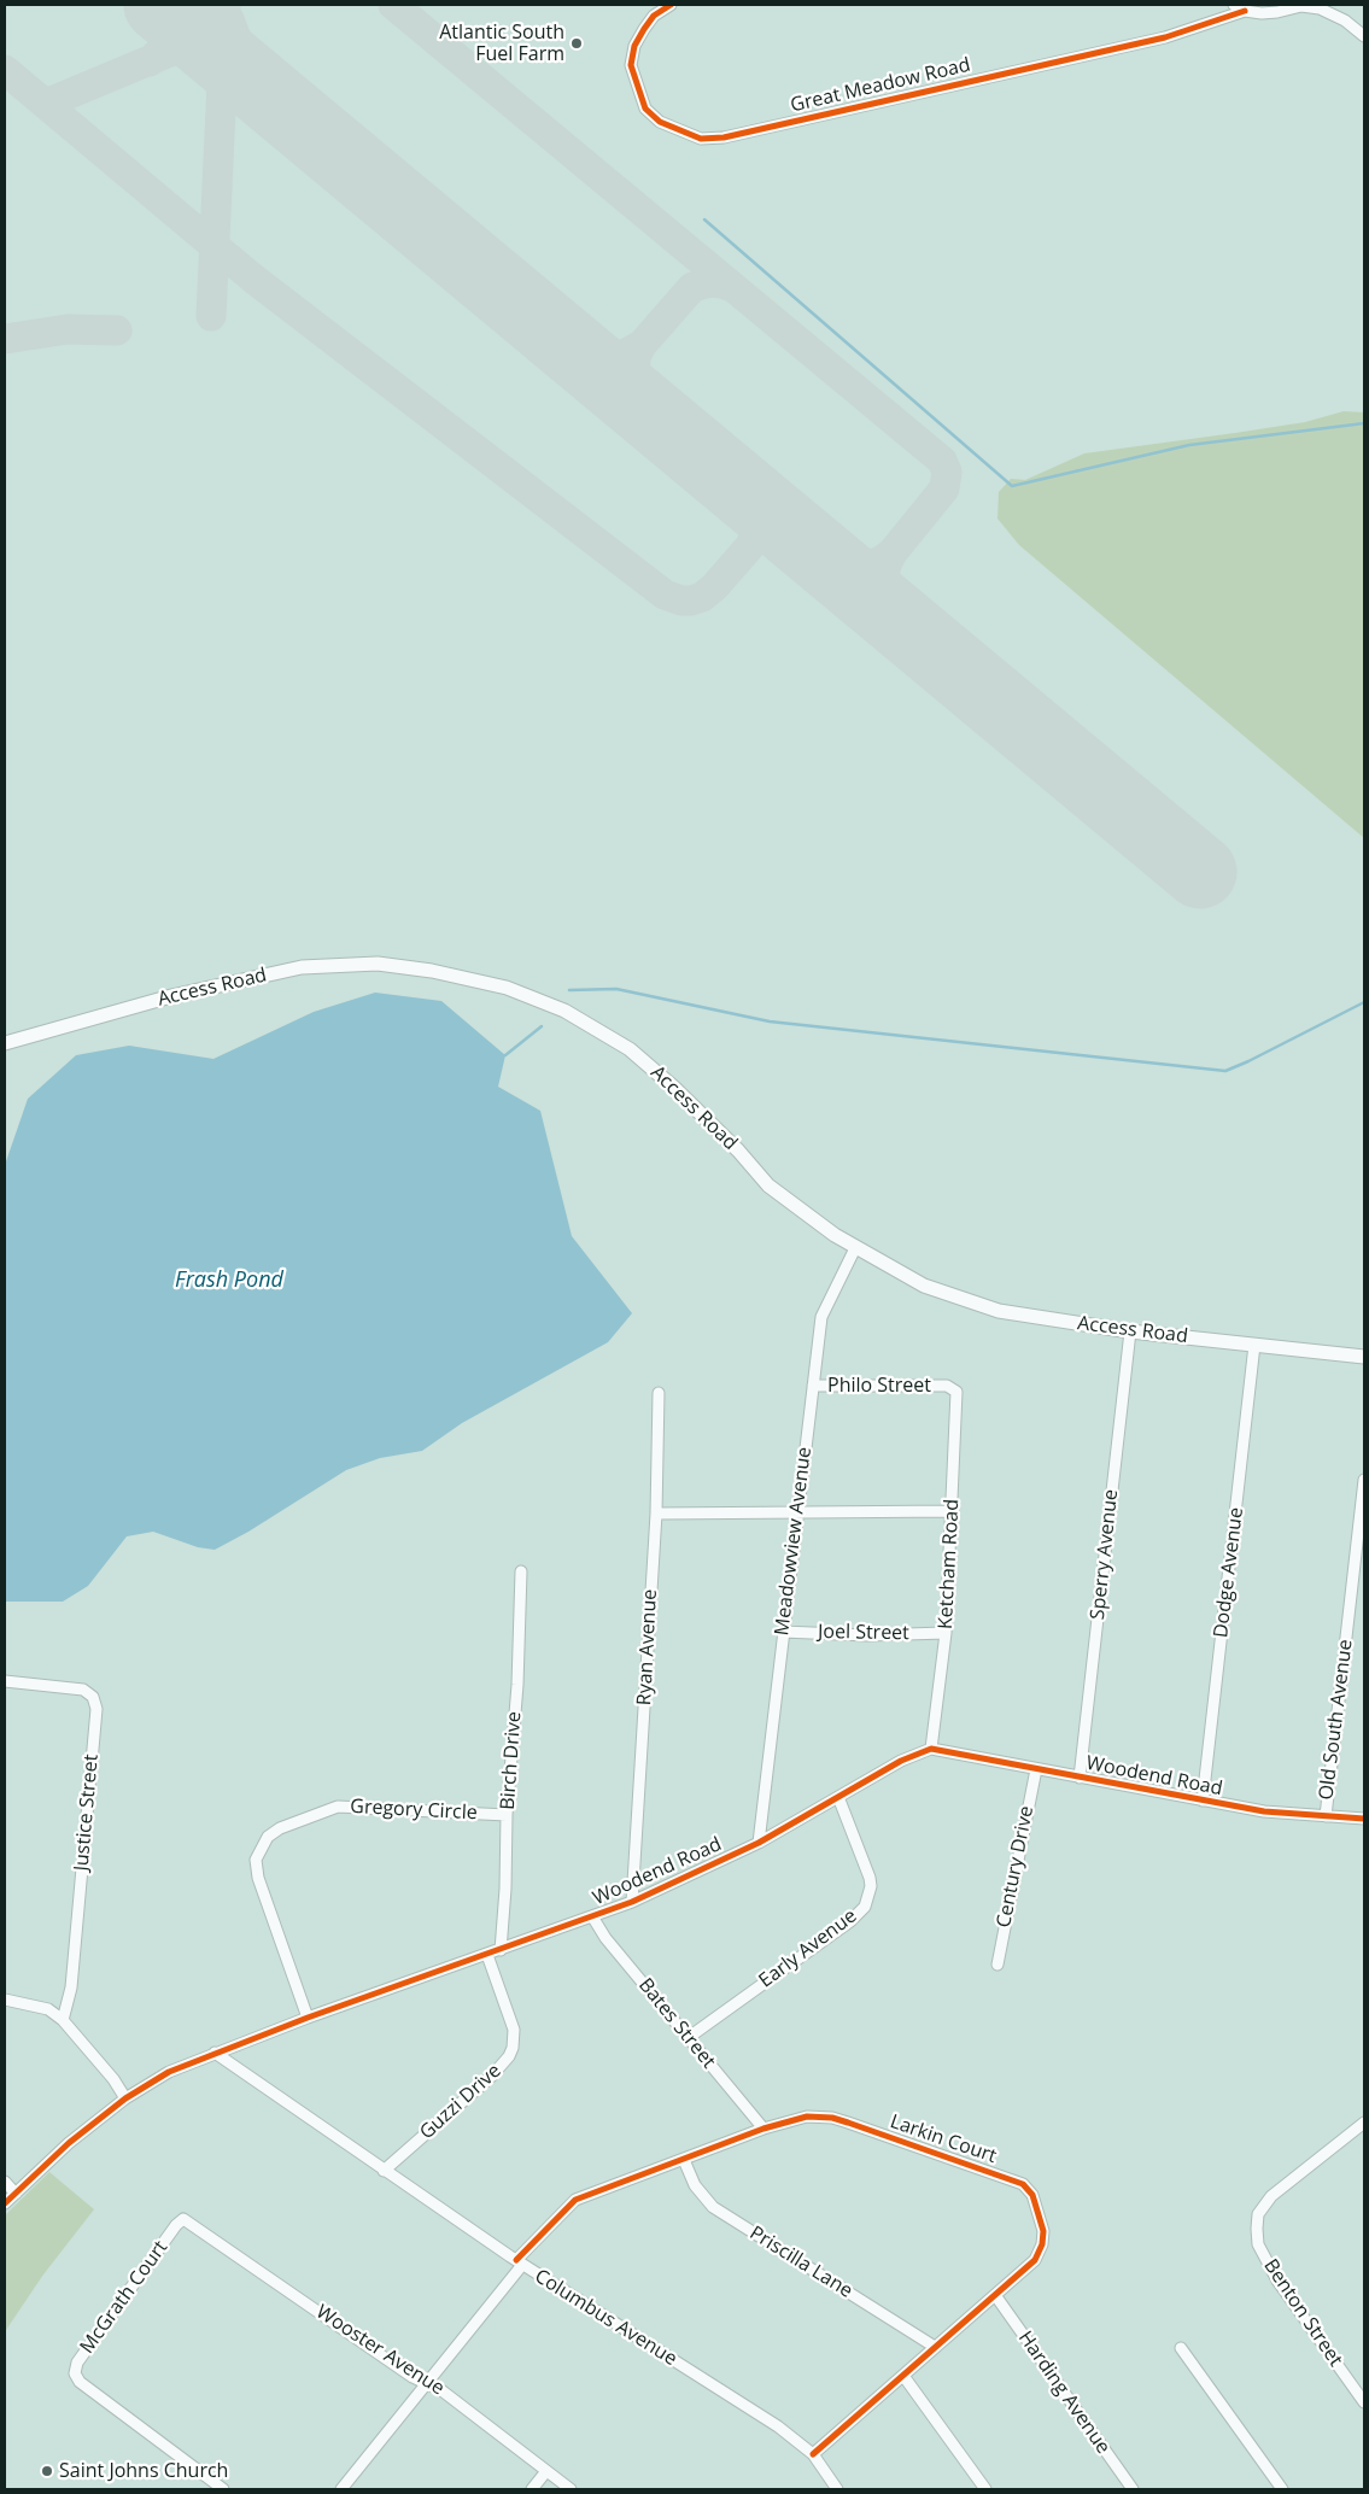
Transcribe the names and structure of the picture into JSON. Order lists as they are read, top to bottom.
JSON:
{
  "streets": {
    "main road": ["Access Road"],
    "street": [
      "Great Meadow Road",
      "Philo Street",
      "Meadowview Avenue",
      "Sperry Avenue",
      "Ketcham Road",
      "Dodge Avenue",
      "Joel Street",
      "Ryan Avenue",
      "Old South Avenue",
      "Birch Drive",
      "Woodend Road",
      "Gregory Circle",
      "Justice Street",
      "Century Drive",
      "Early Avenue",
      "Bates Street",
      "Guzzi Drive",
      "Larkin Court",
      "Priscilla Lane",
      "McGrath Court",
      "Benton Street",
      "Columbus Avenue",
      "Wooster Avenue",
      "Harding Avenue"
    ]
  },
  "crossings": [
    ["Access Road", "Meadowview Avenue"],
    ["Access Road", "Sperry Avenue"],
    ["Access Road", "Dodge Avenue"],
    ["Philo Street", "Meadowview Avenue"],
    ["Philo Street", "Ketcham Road"],
    ["Meadowview Avenue", "Joel Street"],
    ["Meadowview Avenue", "Woodend Road"],
    ["Sperry Avenue", "Woodend Road"],
    ["Ketcham Road", "Joel Street"],
    ["Ketcham Road", "Woodend Road"],
    ["Dodge Avenue", "Woodend Road"],
    ["Ryan Avenue", "Woodend Road"],
    ["Old South Avenue", "Woodend Road"],
    ["Birch Drive", "Woodend Road"],
    ["Birch Drive", "Gregory Circle"],
    ["Woodend Road", "Gregory Circle"],
    ["Woodend Road", "Century Drive"],
    ["Woodend Road", "Early Avenue"],
    ["Woodend Road", "Bates Street"],
    ["Woodend Road", "Guzzi Drive"],
    ["Woodend Road", "Columbus Avenue"],
    ["Early Avenue", "Bates Street"],
    ["Bates Street", "Larkin Court"],
    ["Guzzi Drive", "Columbus Avenue"],
    ["Larkin Court", "Priscilla Lane"],
    ["Larkin Court", "Columbus Avenue"],
    ["Larkin Court", "Harding Avenue"],
    ["McGrath Court", "Wooster Avenue"]
  ],
  "water": ["Frash Pond"],
  "places": ["Atlantic South Fuel Farm", "Saint Johns Church"]
}
